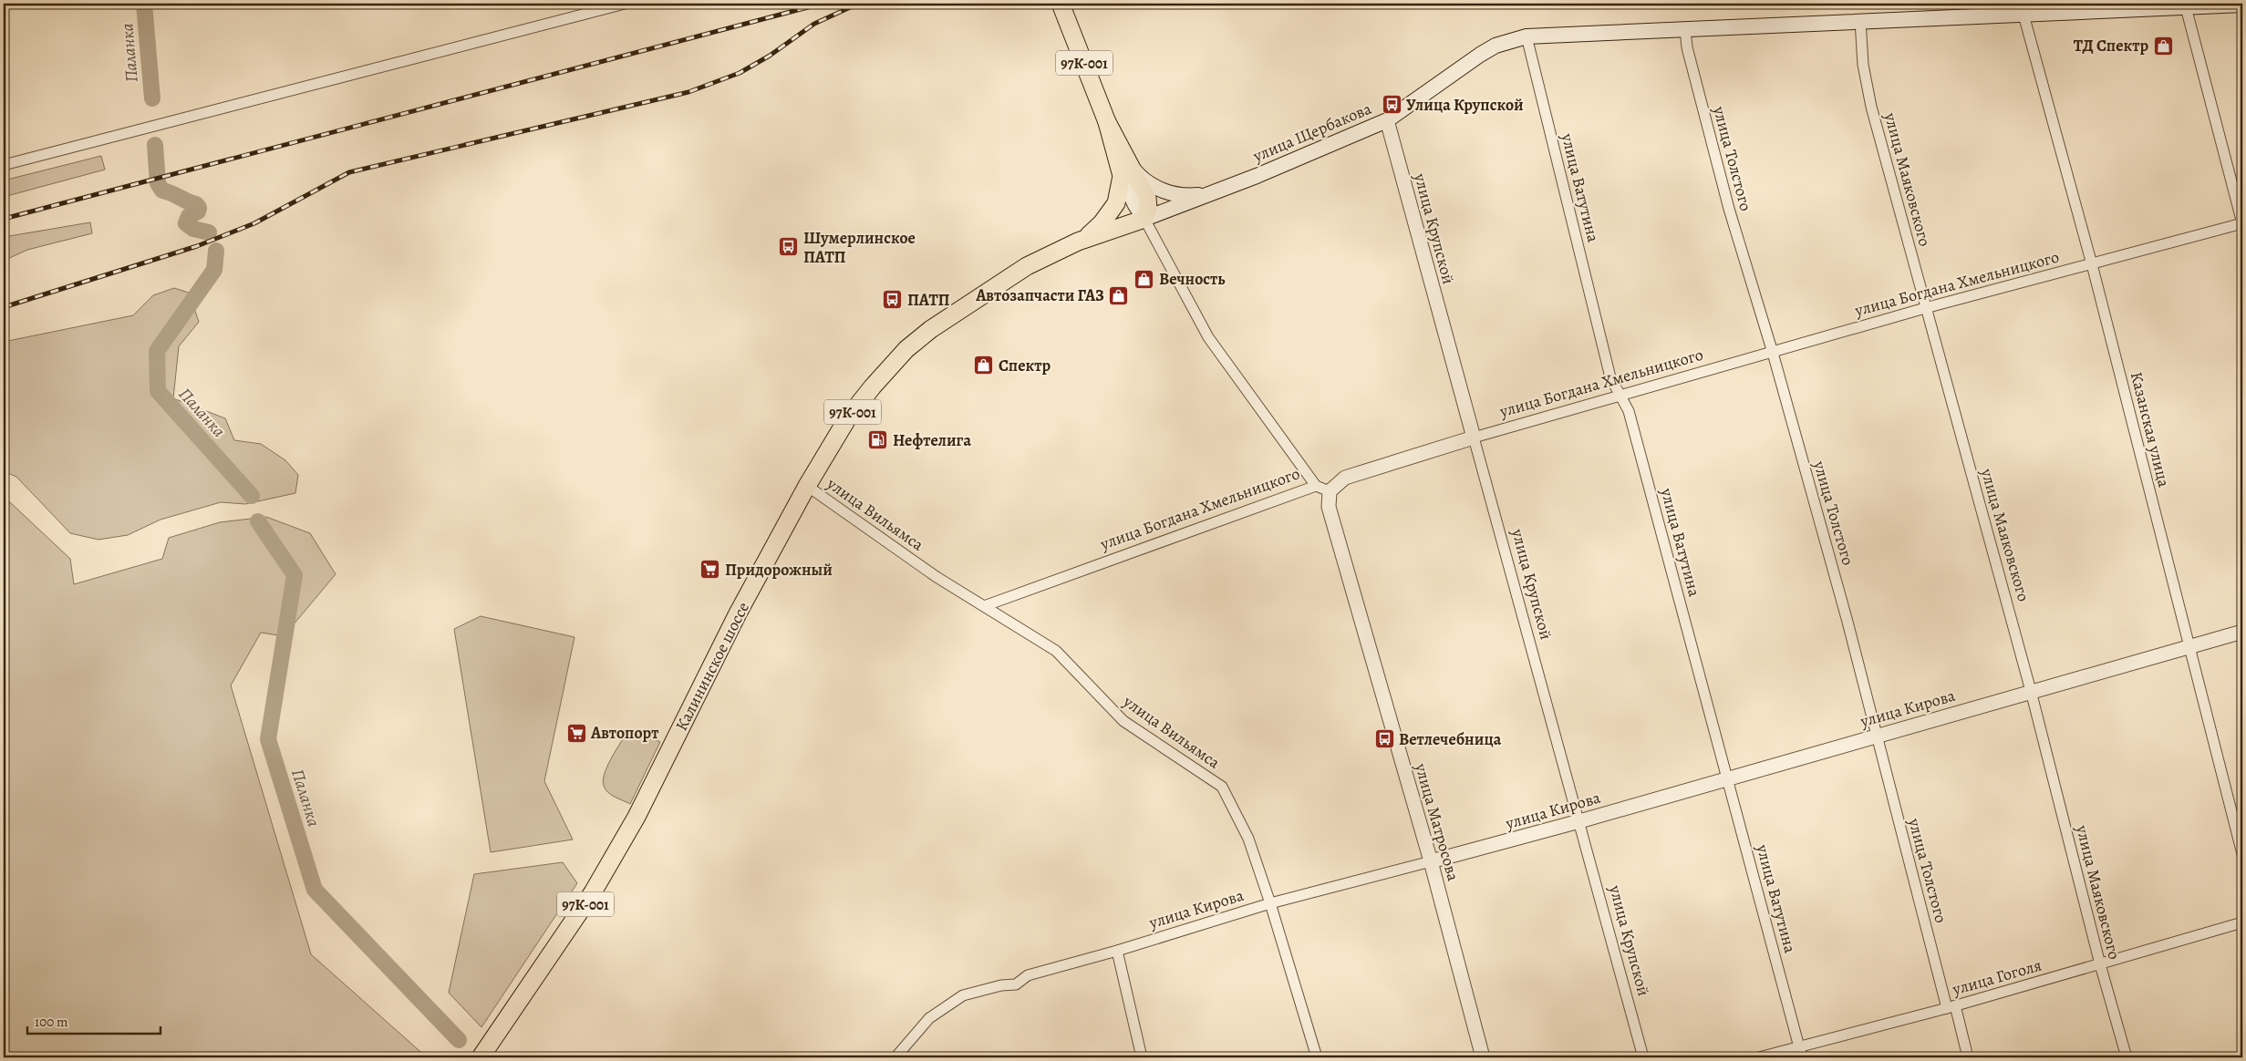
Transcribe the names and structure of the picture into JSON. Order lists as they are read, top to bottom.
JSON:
{
  "streets": {
    "main road": ["97К-001", "улица Щербакова", "Калининское шоссе"],
    "street": [
      "улица Толстого",
      "улица Маяковского",
      "улица Ватутина",
      "улица Крупской",
      "улица Богдана Хмельницкого",
      "Казанская улица",
      "улица Вильямса",
      "улица Кирова",
      "улица Матросова",
      "улица Гоголя"
    ]
  },
  "crossings": [
    ["97К-001", "улица Щербакова"],
    ["97К-001", "Калининское шоссе"],
    ["улица Щербакова", "улица Толстого"],
    ["улица Щербакова", "улица Маяковского"],
    ["улица Щербакова", "улица Ватутина"],
    ["улица Щербакова", "улица Крупской"],
    ["улица Щербакова", "Казанская улица"],
    ["улица Щербакова", "Калининское шоссе"],
    ["улица Толстого", "улица Богдана Хмельницкого"],
    ["улица Толстого", "улица Кирова"],
    ["улица Толстого", "улица Гоголя"],
    ["улица Маяковского", "улица Богдана Хмельницкого"],
    ["улица Маяковского", "улица Кирова"],
    ["улица Маяковского", "улица Гоголя"],
    ["улица Ватутина", "улица Богдана Хмельницкого"],
    ["улица Ватутина", "улица Кирова"],
    ["улица Ватутина", "улица Гоголя"],
    ["улица Крупской", "улица Богдана Хмельницкого"],
    ["улица Крупской", "улица Кирова"],
    ["улица Богдана Хмельницкого", "Казанская улица"],
    ["улица Богдана Хмельницкого", "улица Вильямса"],
    ["улица Богдана Хмельницкого", "улица Матросова"],
    ["Казанская улица", "улица Кирова"],
    ["улица Вильямса", "Калининское шоссе"],
    ["улица Вильямса", "улица Кирова"],
    ["улица Кирова", "улица Матросова"]
  ],
  "water": ["Паланка"],
  "places": {
    "shop": [
      "ТД Спектр",
      "Вечность",
      "Автозапчасти ГАЗ",
      "Спектр"
    ],
    "bus stop": [
      "Улица Крупской",
      "Шумерлинское ПАТП",
      "ПАТП",
      "Ветлечебница"
    ],
    "fuel station": ["Нефтелига"],
    "supermarket": ["Придорожный", "Автопорт"]
  },
  "scale_bar": "100 m"
}
